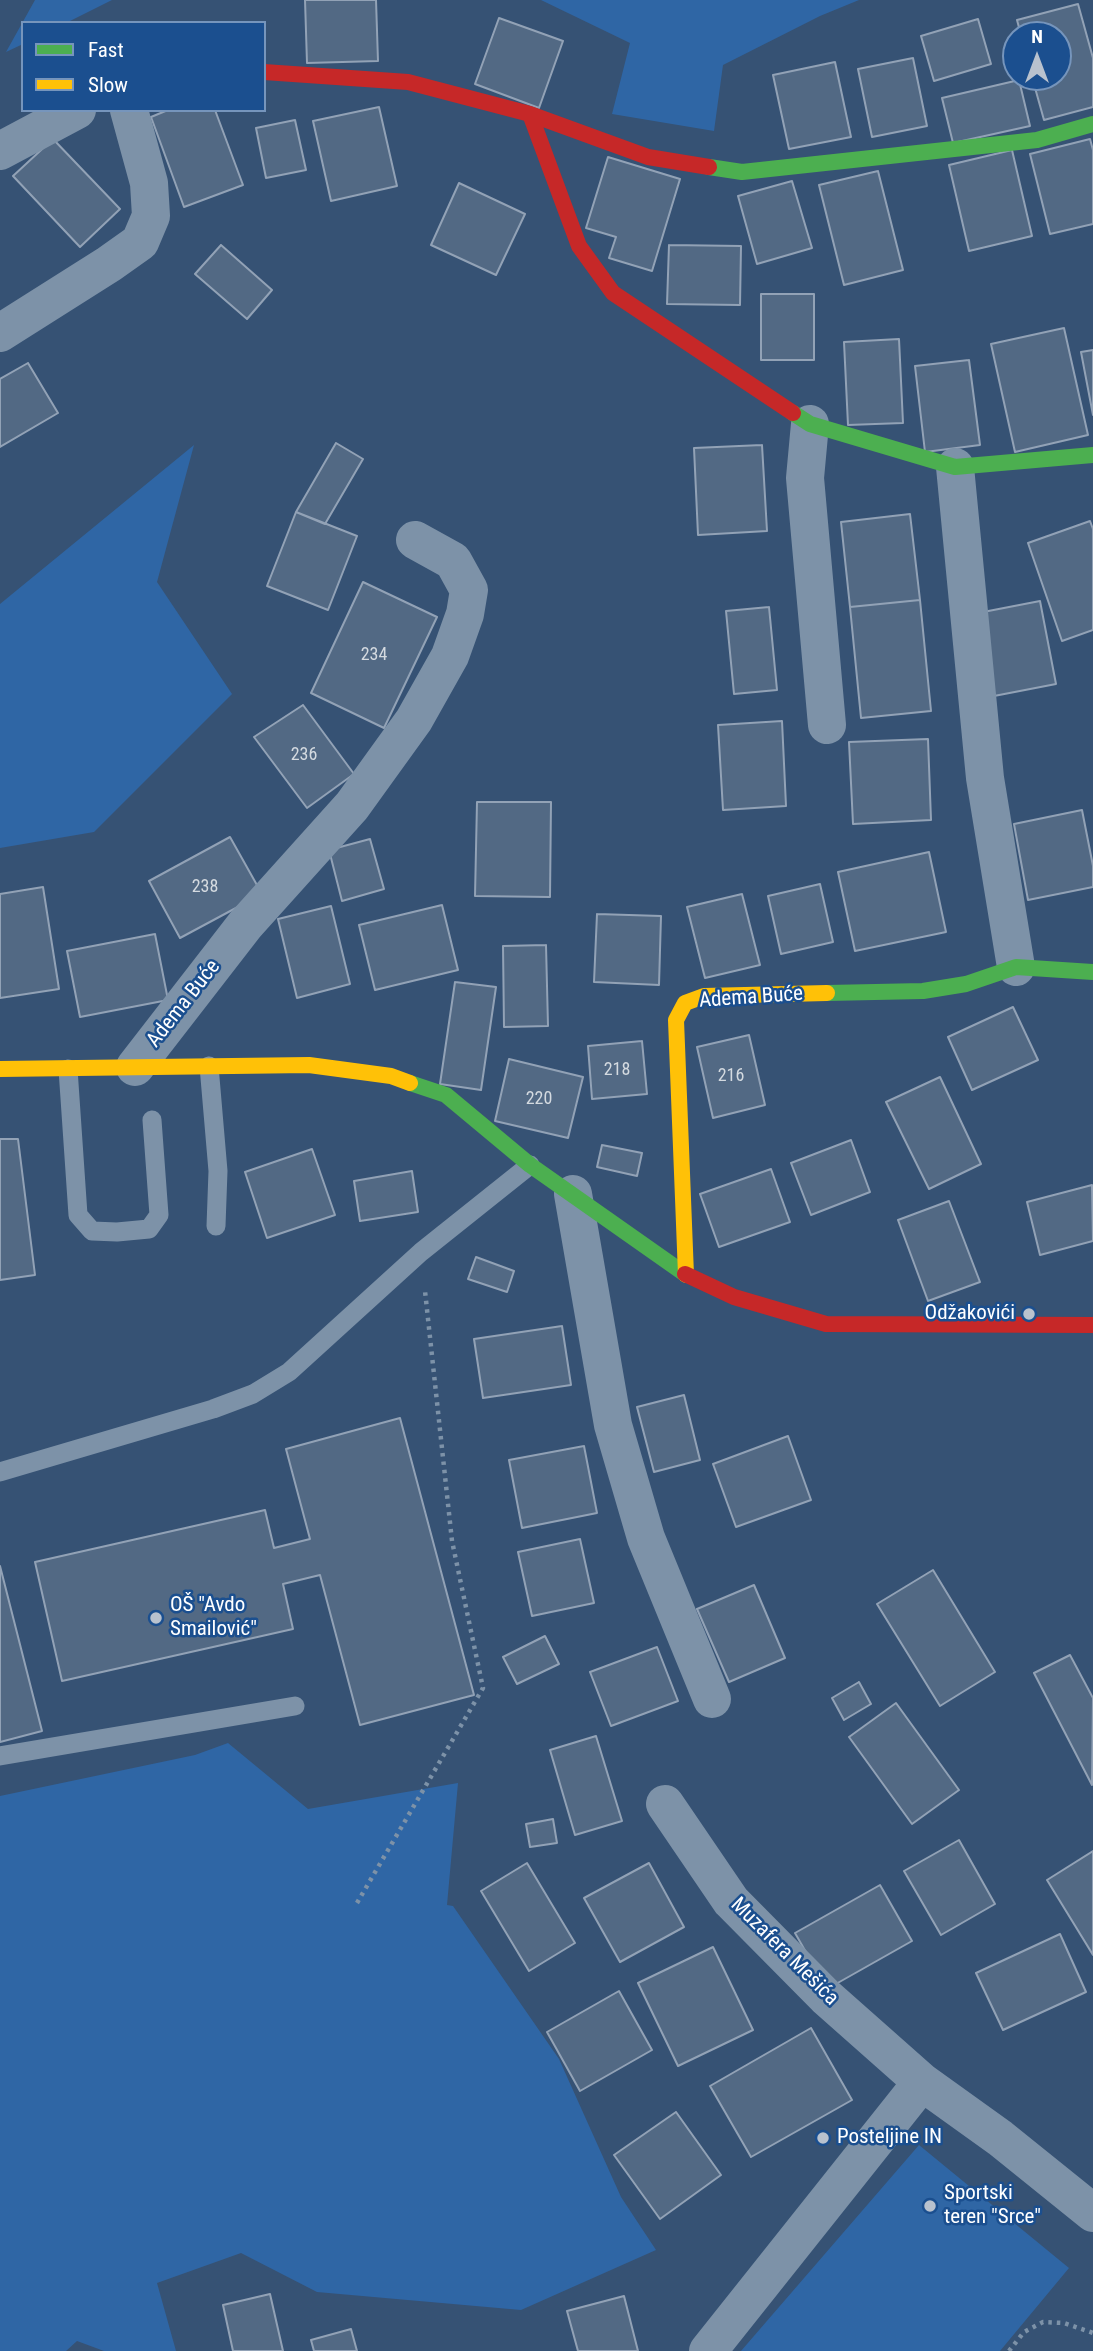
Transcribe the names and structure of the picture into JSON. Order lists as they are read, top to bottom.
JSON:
{
  "streets": {
    "street": ["Adema Buće", "Muzafera Mešića"]
  },
  "places": [
    "Odžakovići",
    "OŠ \"Avdo Smailović\"",
    "Posteljine IN",
    "Sportski teren \"Srce\""
  ],
  "house_numbers": [
    "234",
    "236",
    "238",
    "218",
    "216",
    "220"
  ],
  "legend": ["Fast", "Slow"],
  "north": "top"
}
